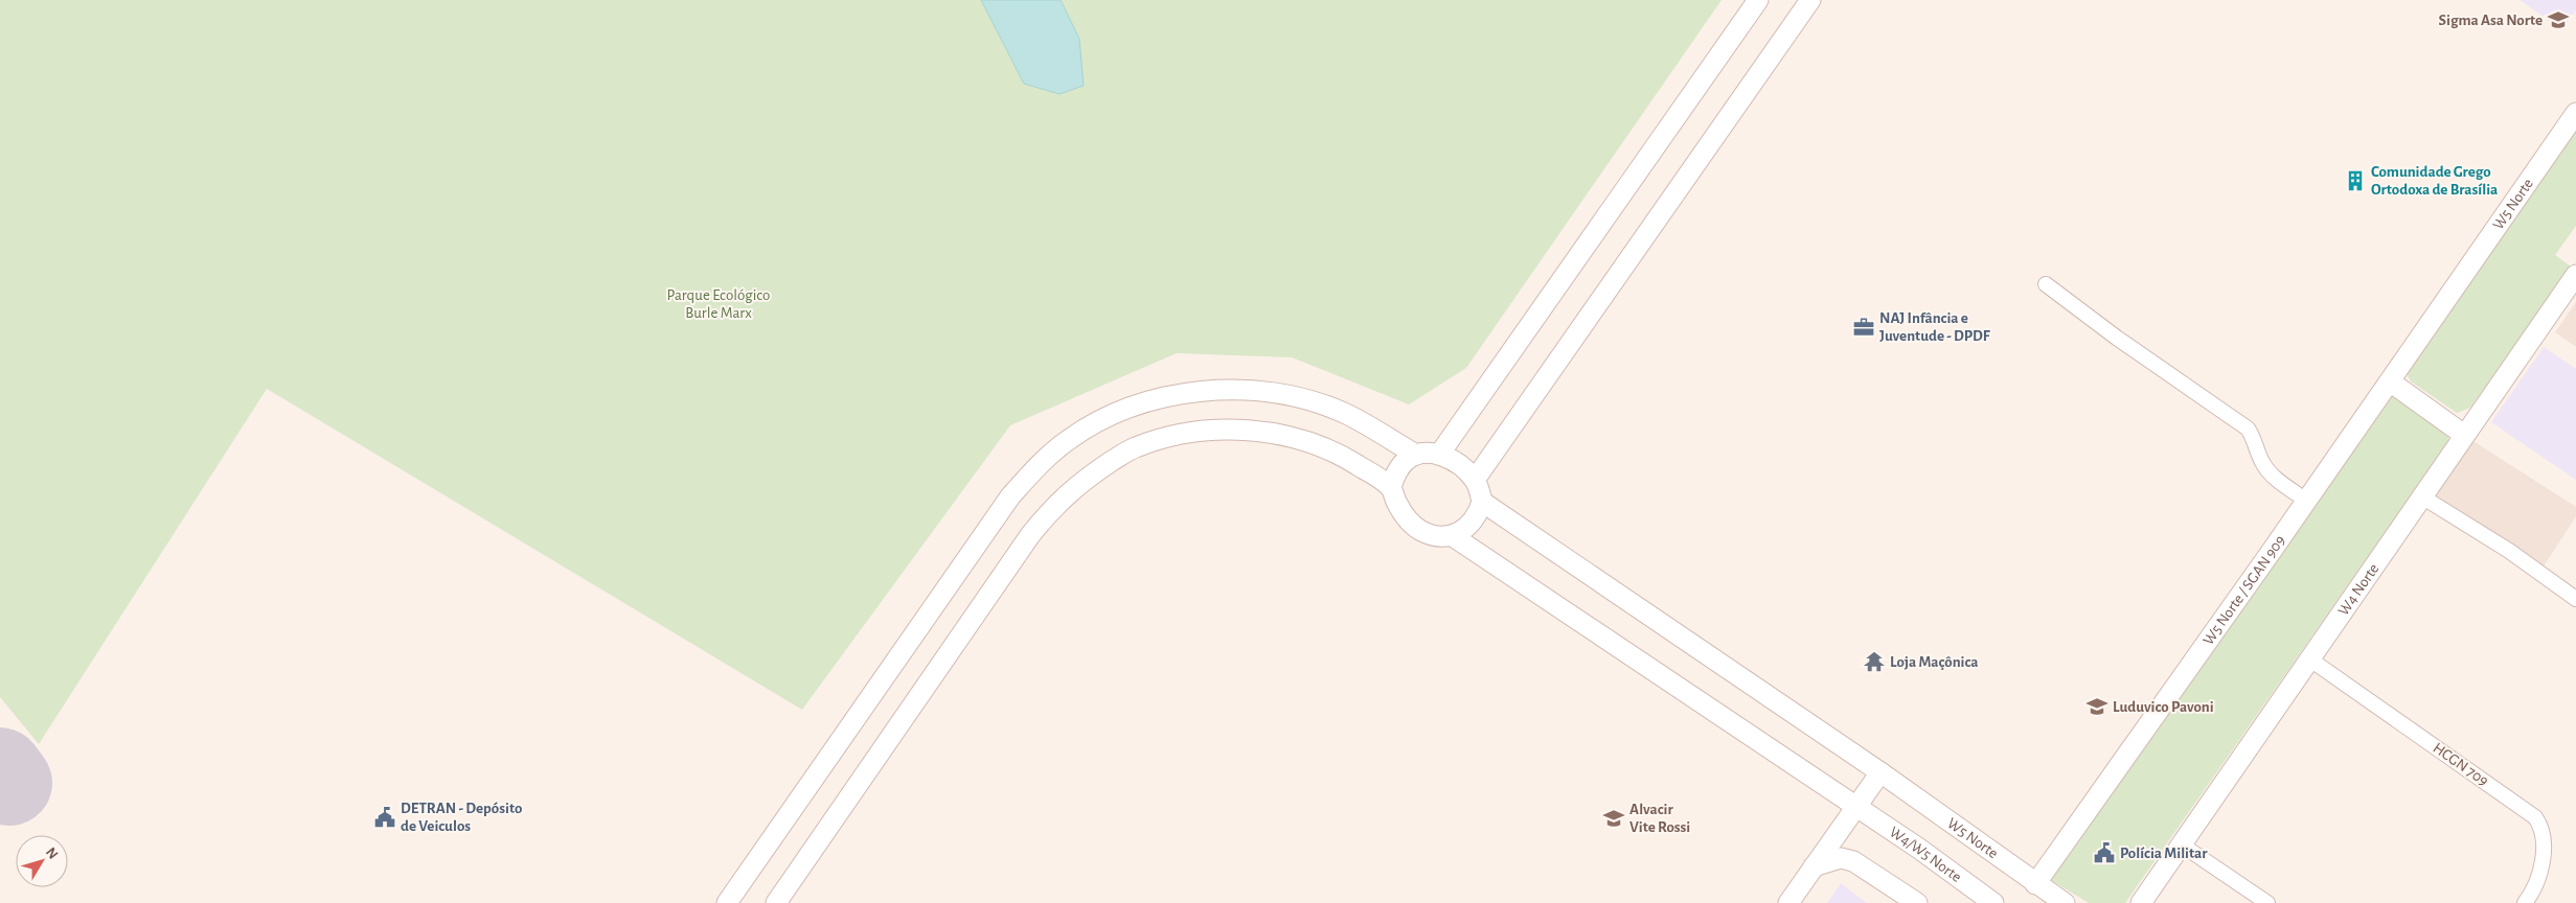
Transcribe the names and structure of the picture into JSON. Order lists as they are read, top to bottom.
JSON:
{
  "streets": {
    "street": [
      "W5 Norte",
      "W4 Norte",
      "W5 Norte / SGAN 909",
      "HCGN 709",
      "W4/W5 Norte"
    ]
  },
  "crossings": [
    ["W5 Norte", "W5 Norte / SGAN 909"],
    ["W5 Norte", "W4/W5 Norte"],
    ["W4 Norte", "HCGN 709"]
  ],
  "parks": ["Parque Ecológico Burle Marx"],
  "places": {
    "school or university": ["Sigma Asa Norte", "Luduvico Pavoni", "Alvacir Vite Rossi"],
    "building": ["Comunidade Grego Ortodoxa de Brasília"],
    "office": ["NAJ Infância e Juventude - DPDF"],
    "temple": ["Loja Maçônica"],
    "public building": ["DETRAN - Depósito de Veiculos", "Polícia Militar"]
  },
  "north": "top right"
}
